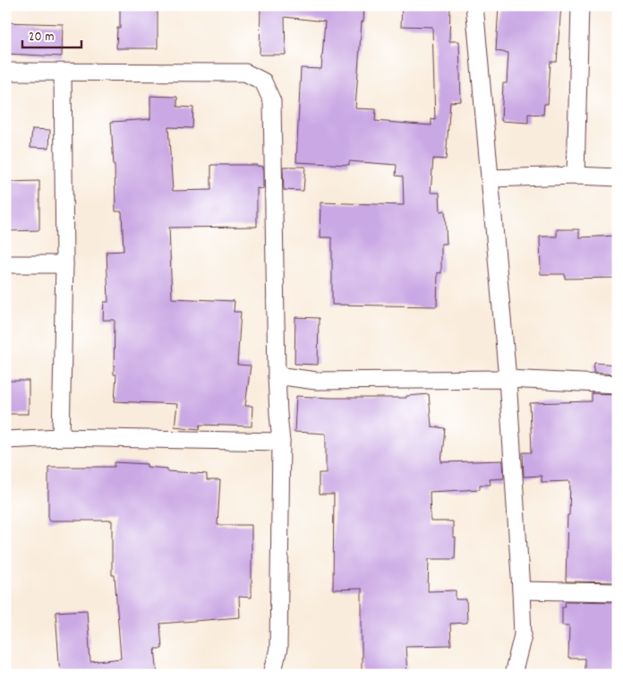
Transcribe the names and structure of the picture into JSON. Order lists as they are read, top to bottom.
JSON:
{
  "scale_bar": "20 m"
}
